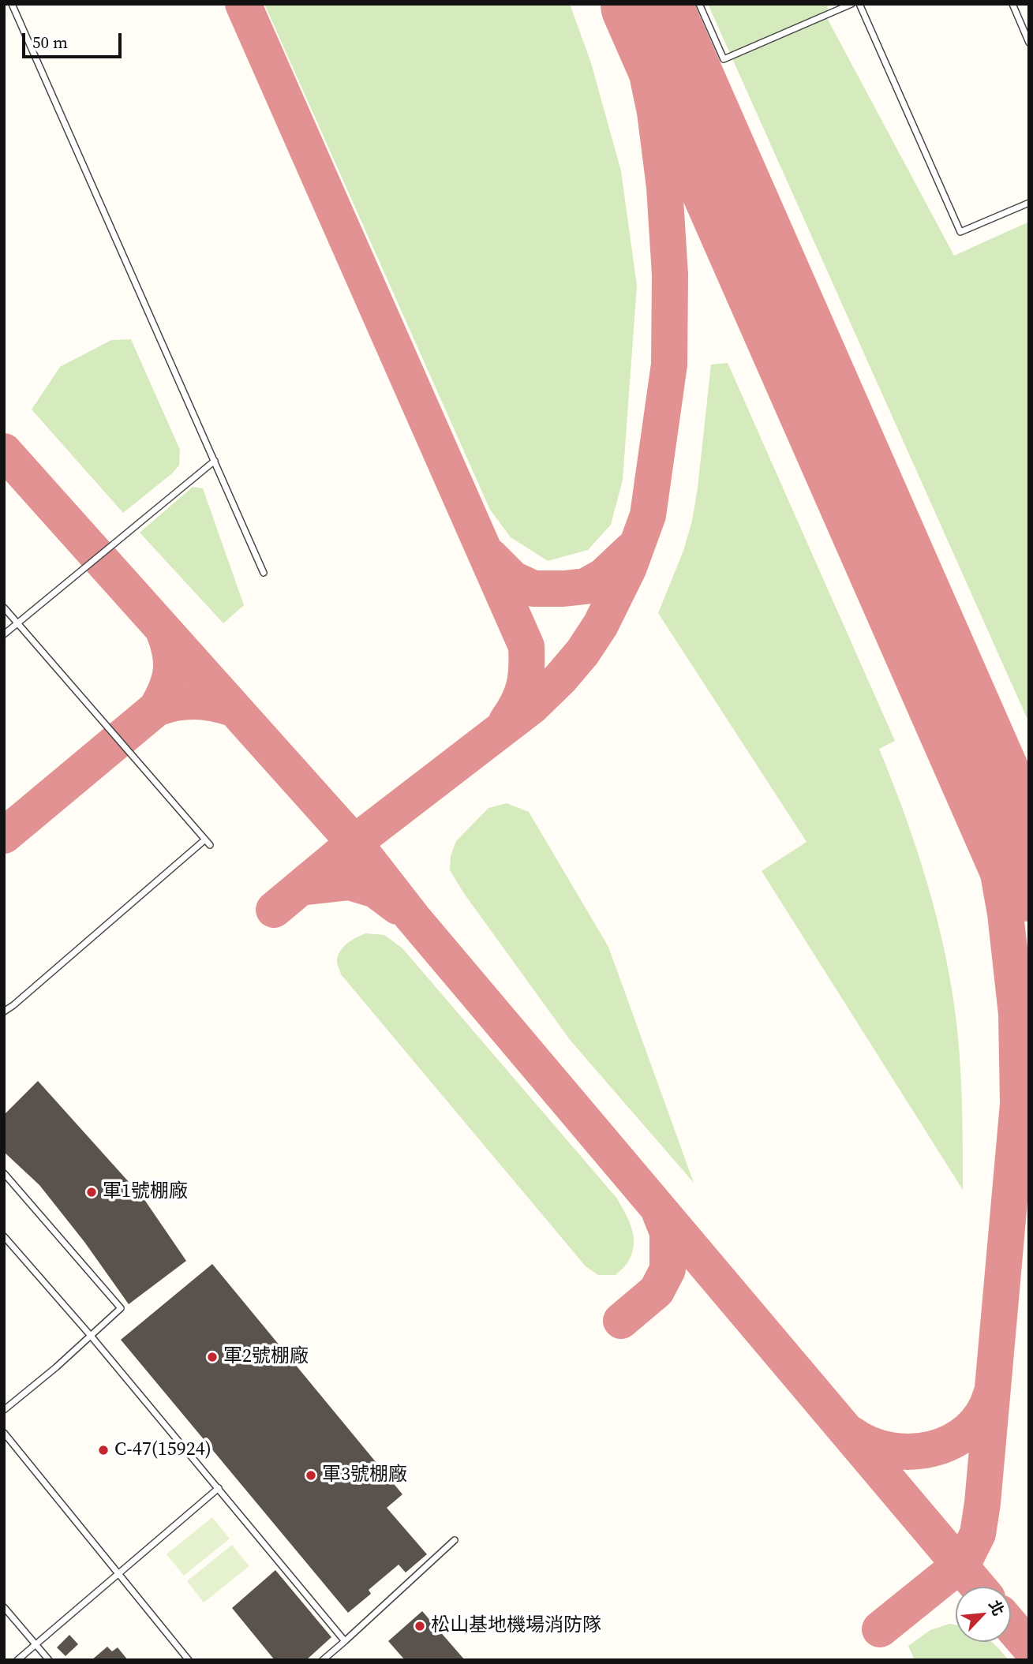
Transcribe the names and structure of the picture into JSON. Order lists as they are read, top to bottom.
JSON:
{
  "places": [
    "軍1號棚廠",
    "軍2號棚廠",
    "C-47(15924)",
    "軍3號棚廠",
    "松山基地機場消防隊"
  ],
  "scale_bar": "50 m",
  "north": "top right"
}
